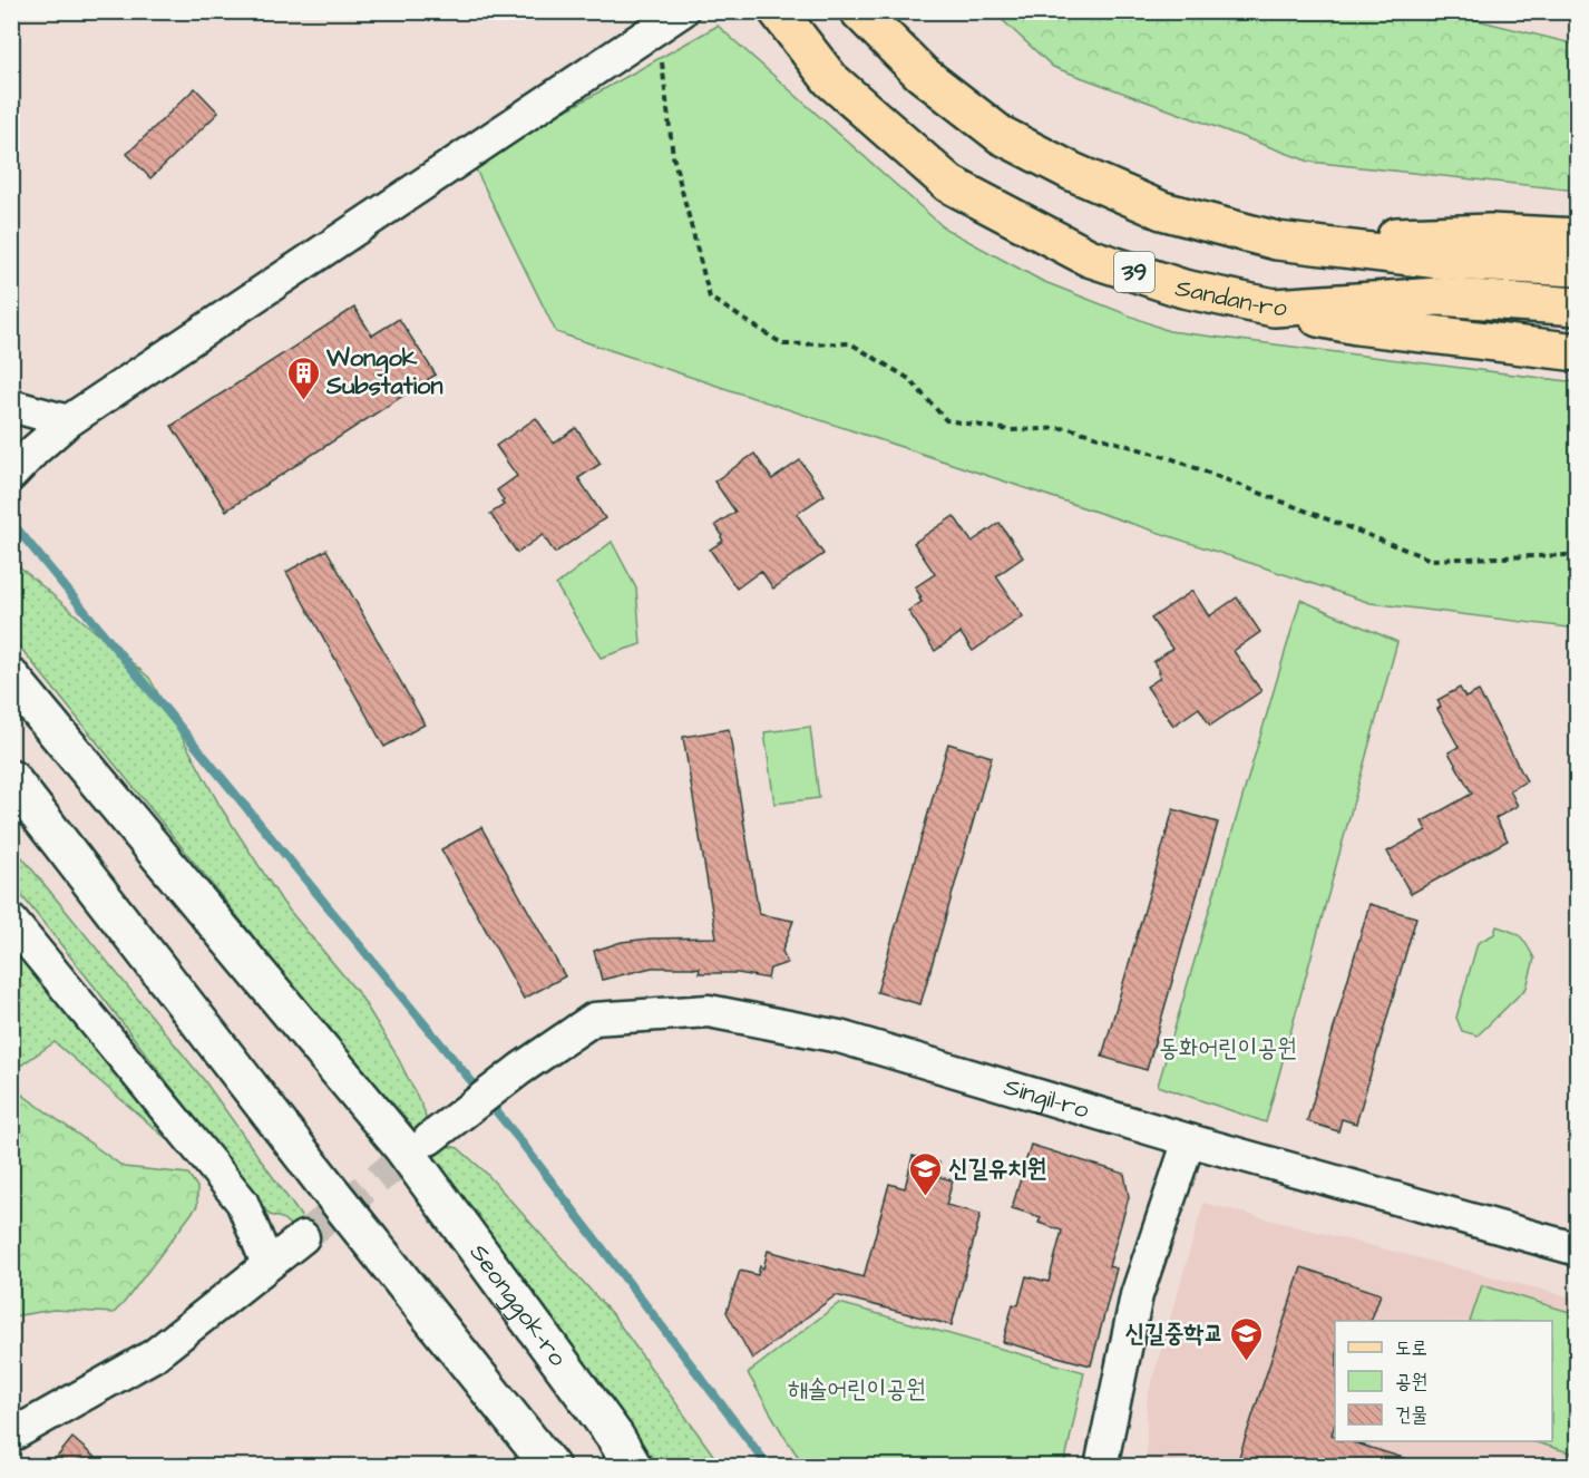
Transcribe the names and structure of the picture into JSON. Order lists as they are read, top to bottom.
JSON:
{
  "streets": {
    "main road": ["39", "Sandan-ro", "Seonggok-ro"],
    "street": ["Singil-ro"]
  },
  "crossings": [
    ["Singil-ro", "Seonggok-ro"]
  ],
  "parks": ["동화어린이공원", "해솔어린이공원"],
  "places": {
    "building": ["Wongok Substation"],
    "school or university": ["신길유치원", "신길중학교"]
  },
  "legend": ["도로", "공원", "건물"]
}
